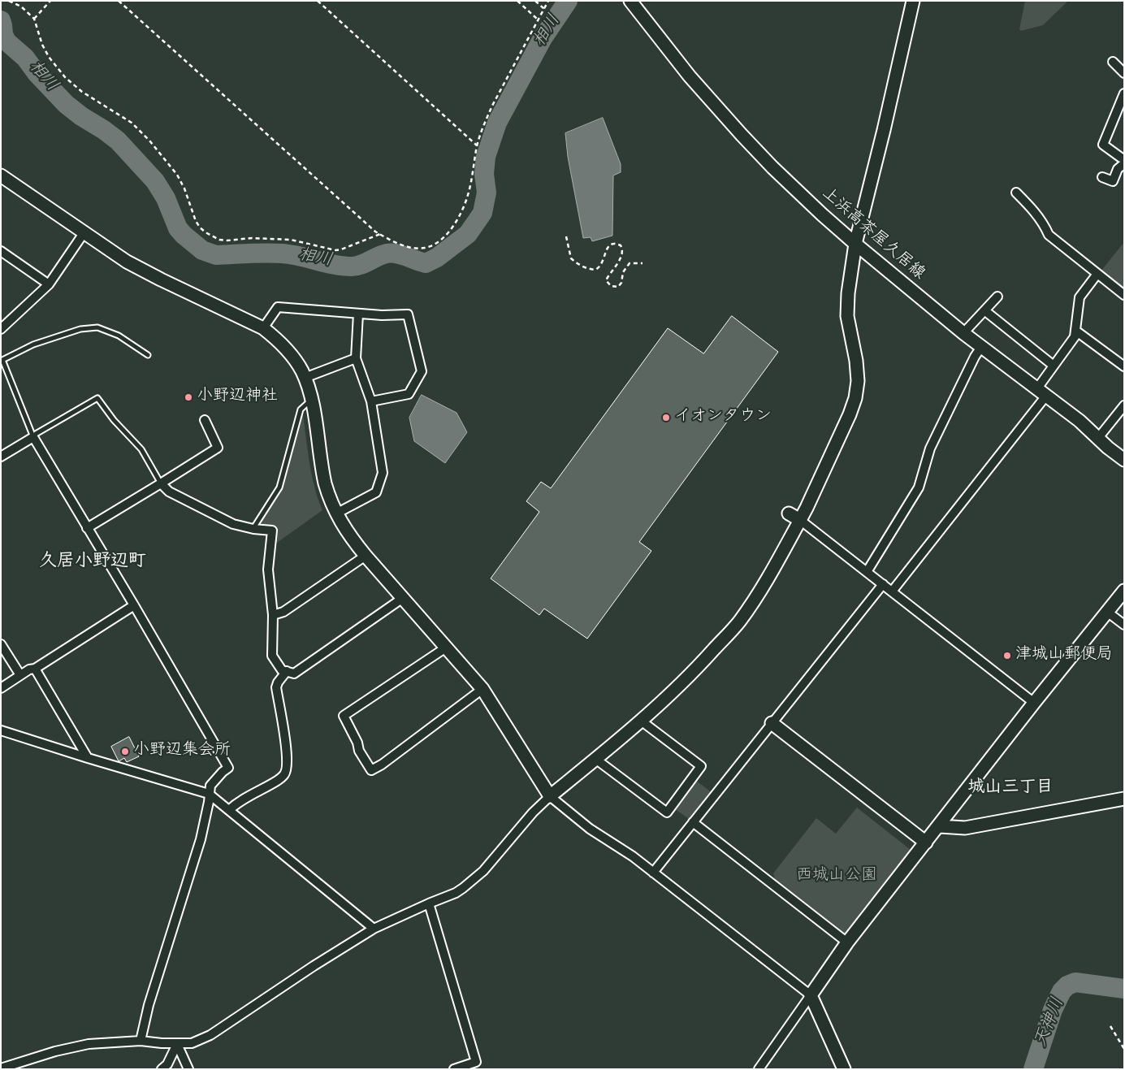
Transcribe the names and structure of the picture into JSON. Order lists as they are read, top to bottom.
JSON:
{
  "streets": {
    "street": ["上浜高茶屋久居線"]
  },
  "districts": ["久居小野辺町", "城山三丁目"],
  "water": ["相川", "天神川"],
  "parks": ["西城山公園"],
  "places": [
    "小野辺神社",
    "イオンタウン",
    "津城山郵便局",
    "小野辺集会所"
  ]
}
